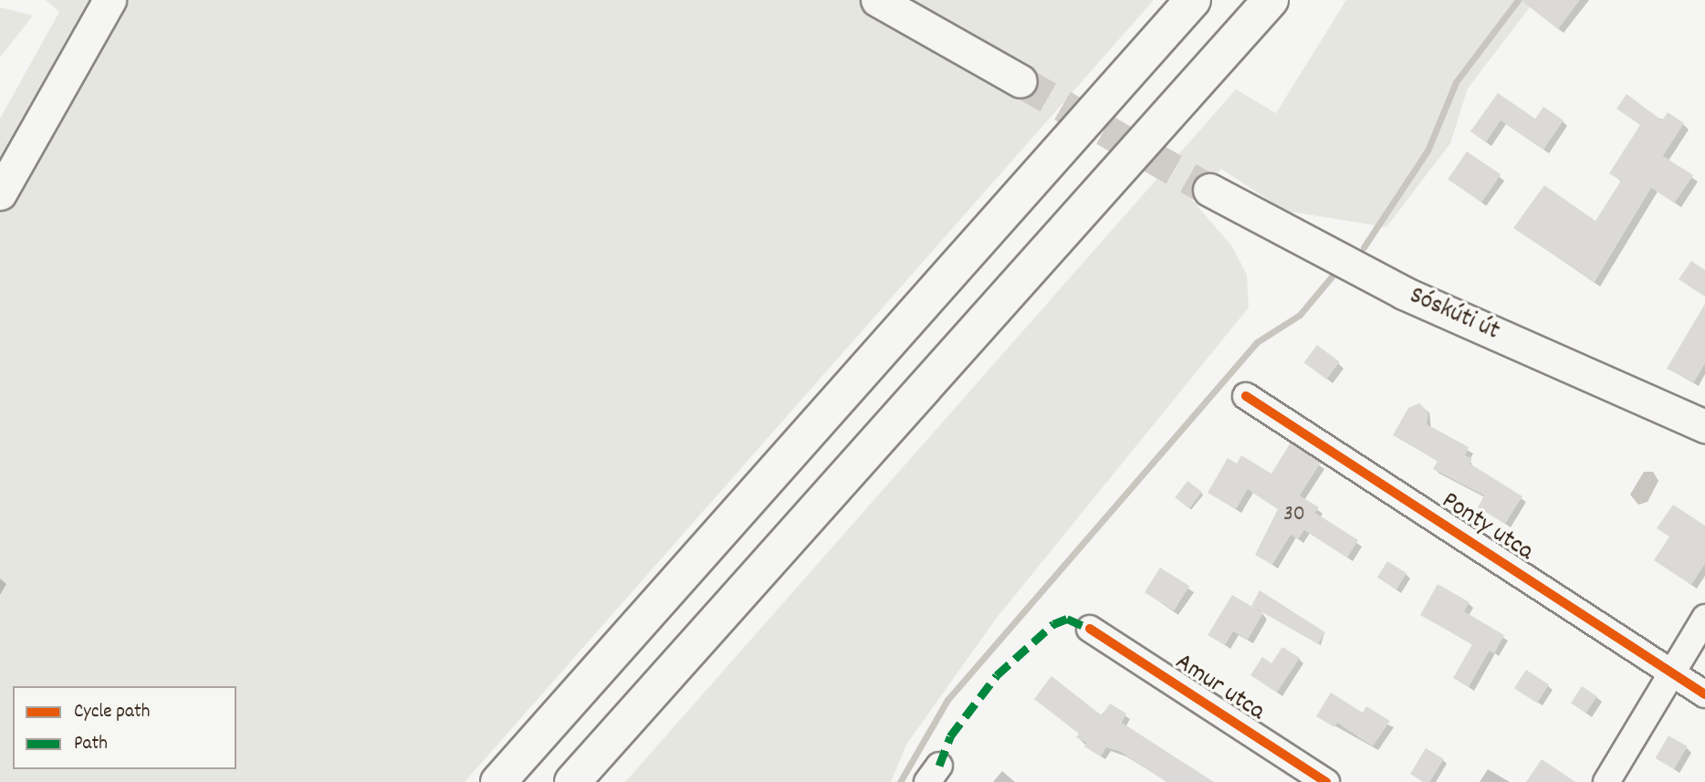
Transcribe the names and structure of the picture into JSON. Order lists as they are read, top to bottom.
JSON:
{
  "streets": {
    "main road": ["Sóskúti út"],
    "street": ["Ponty utca", "Amur utca"]
  },
  "house_numbers": ["30"],
  "legend": ["Cycle path", "Path"]
}
